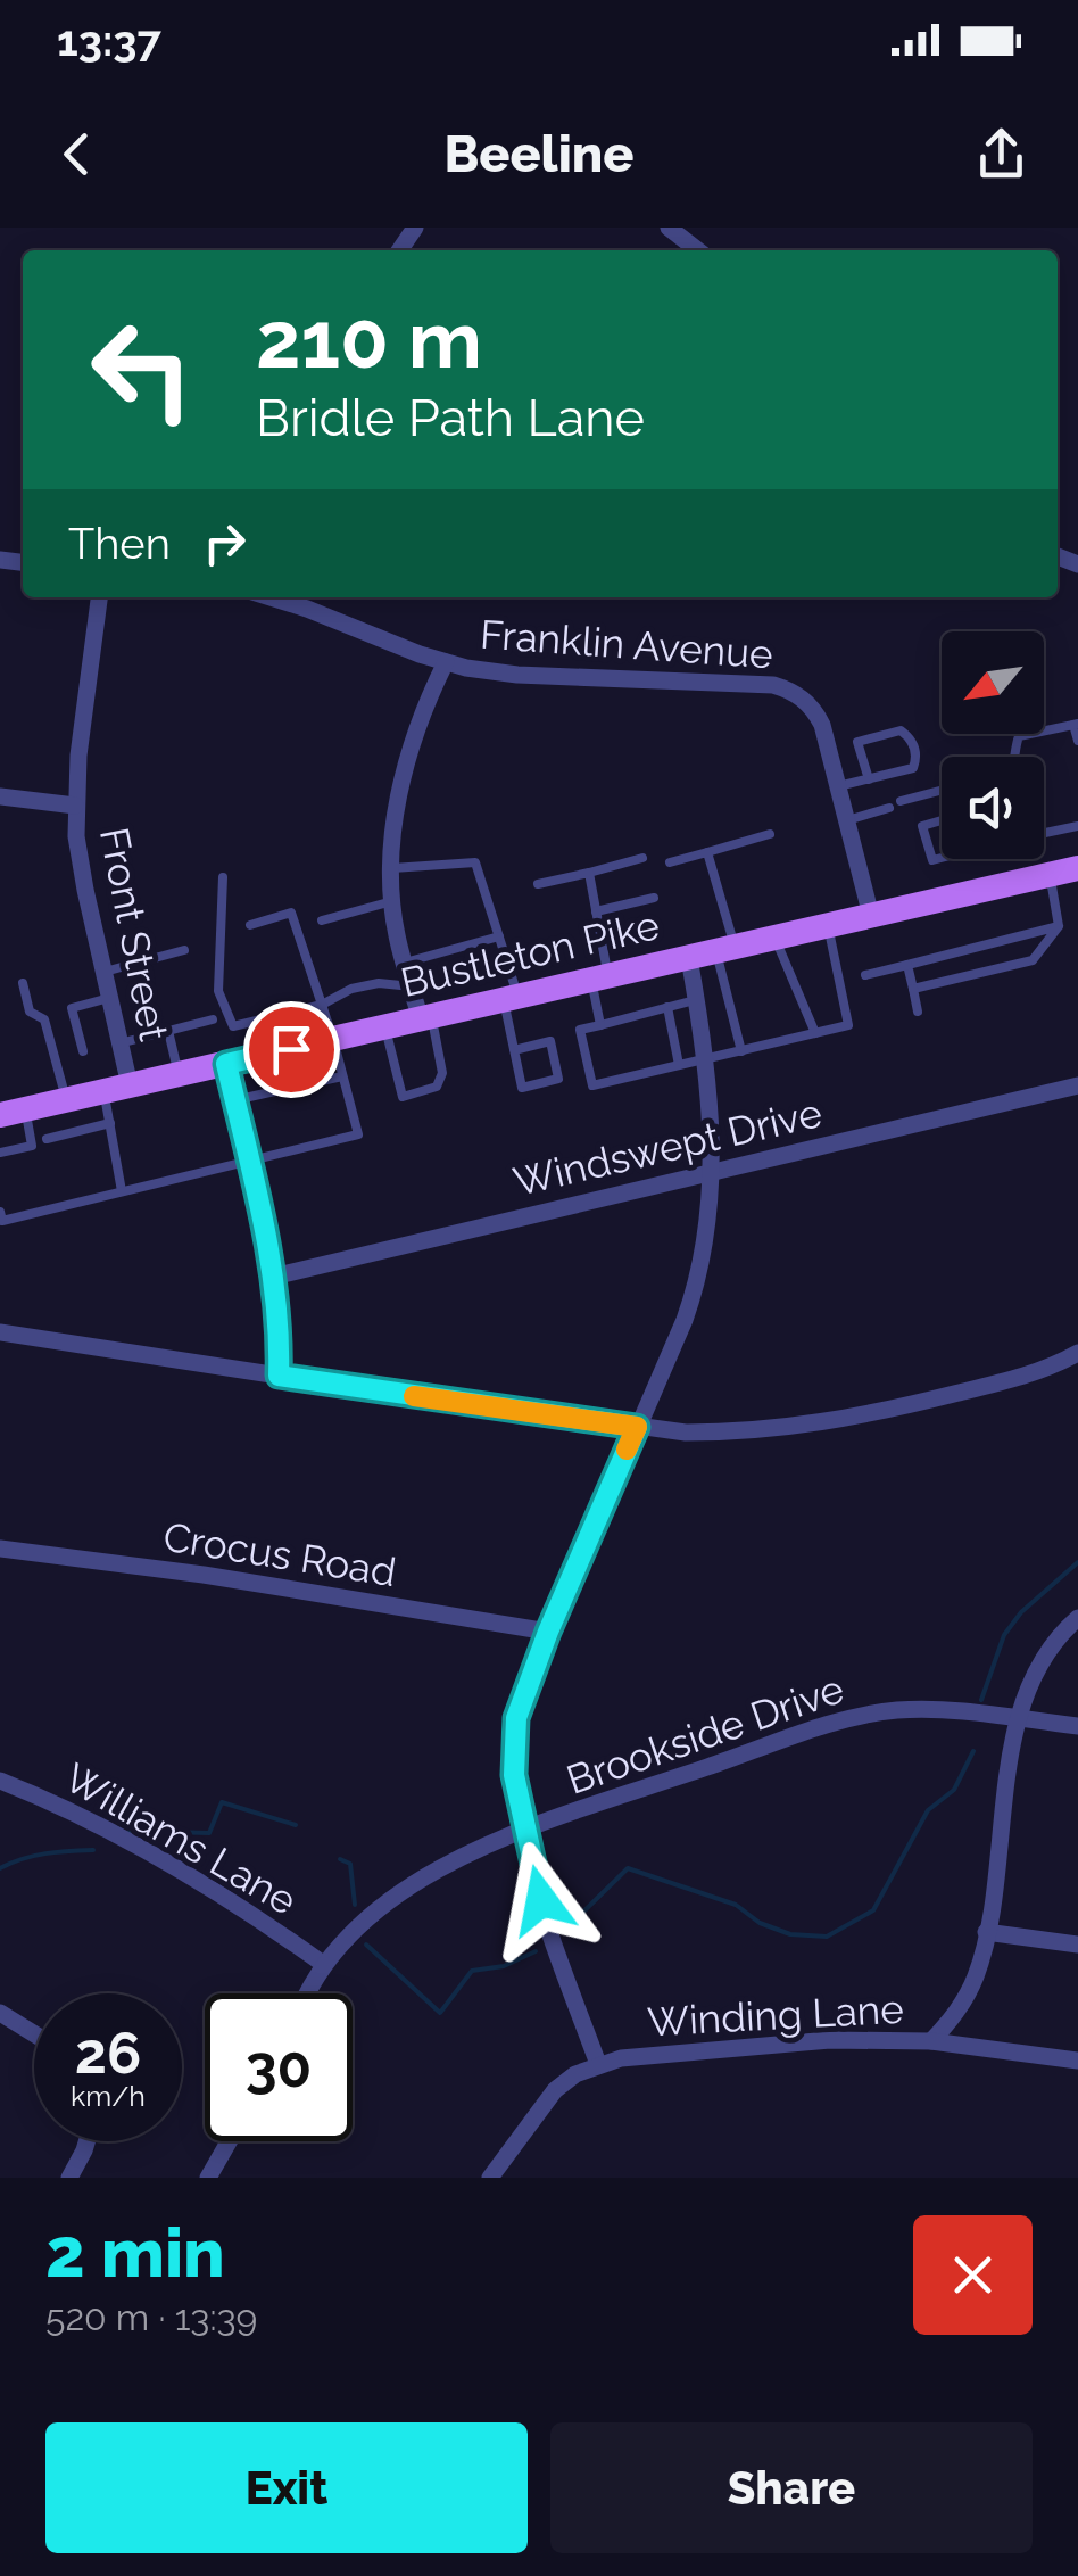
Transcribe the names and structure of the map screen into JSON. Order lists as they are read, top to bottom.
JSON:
{
  "streets": {
    "main road": ["Bustleton Pike"],
    "street": [
      "Franklin Avenue",
      "Front Street",
      "Windswept Drive",
      "Crocus Road",
      "Brookside Drive",
      "Williams Lane",
      "Winding Lane"
    ]
  },
  "crossings": [
    ["Franklin Avenue", "Bustleton Pike"],
    ["Front Street", "Bustleton Pike"],
    ["Brookside Drive", "Williams Lane"],
    ["Brookside Drive", "Winding Lane"]
  ],
  "north": "bottom left",
  "page": {
    "status": "13:37",
    "header": "Beeline",
    "turn": ["210 m", "Bridle Path Lane"],
    "then": "Then",
    "speed": "26 km/h",
    "limit": "30",
    "heading": ["2 min", "520 m · 13:39"],
    "buttons": ["Exit", "Share"]
  }
}
